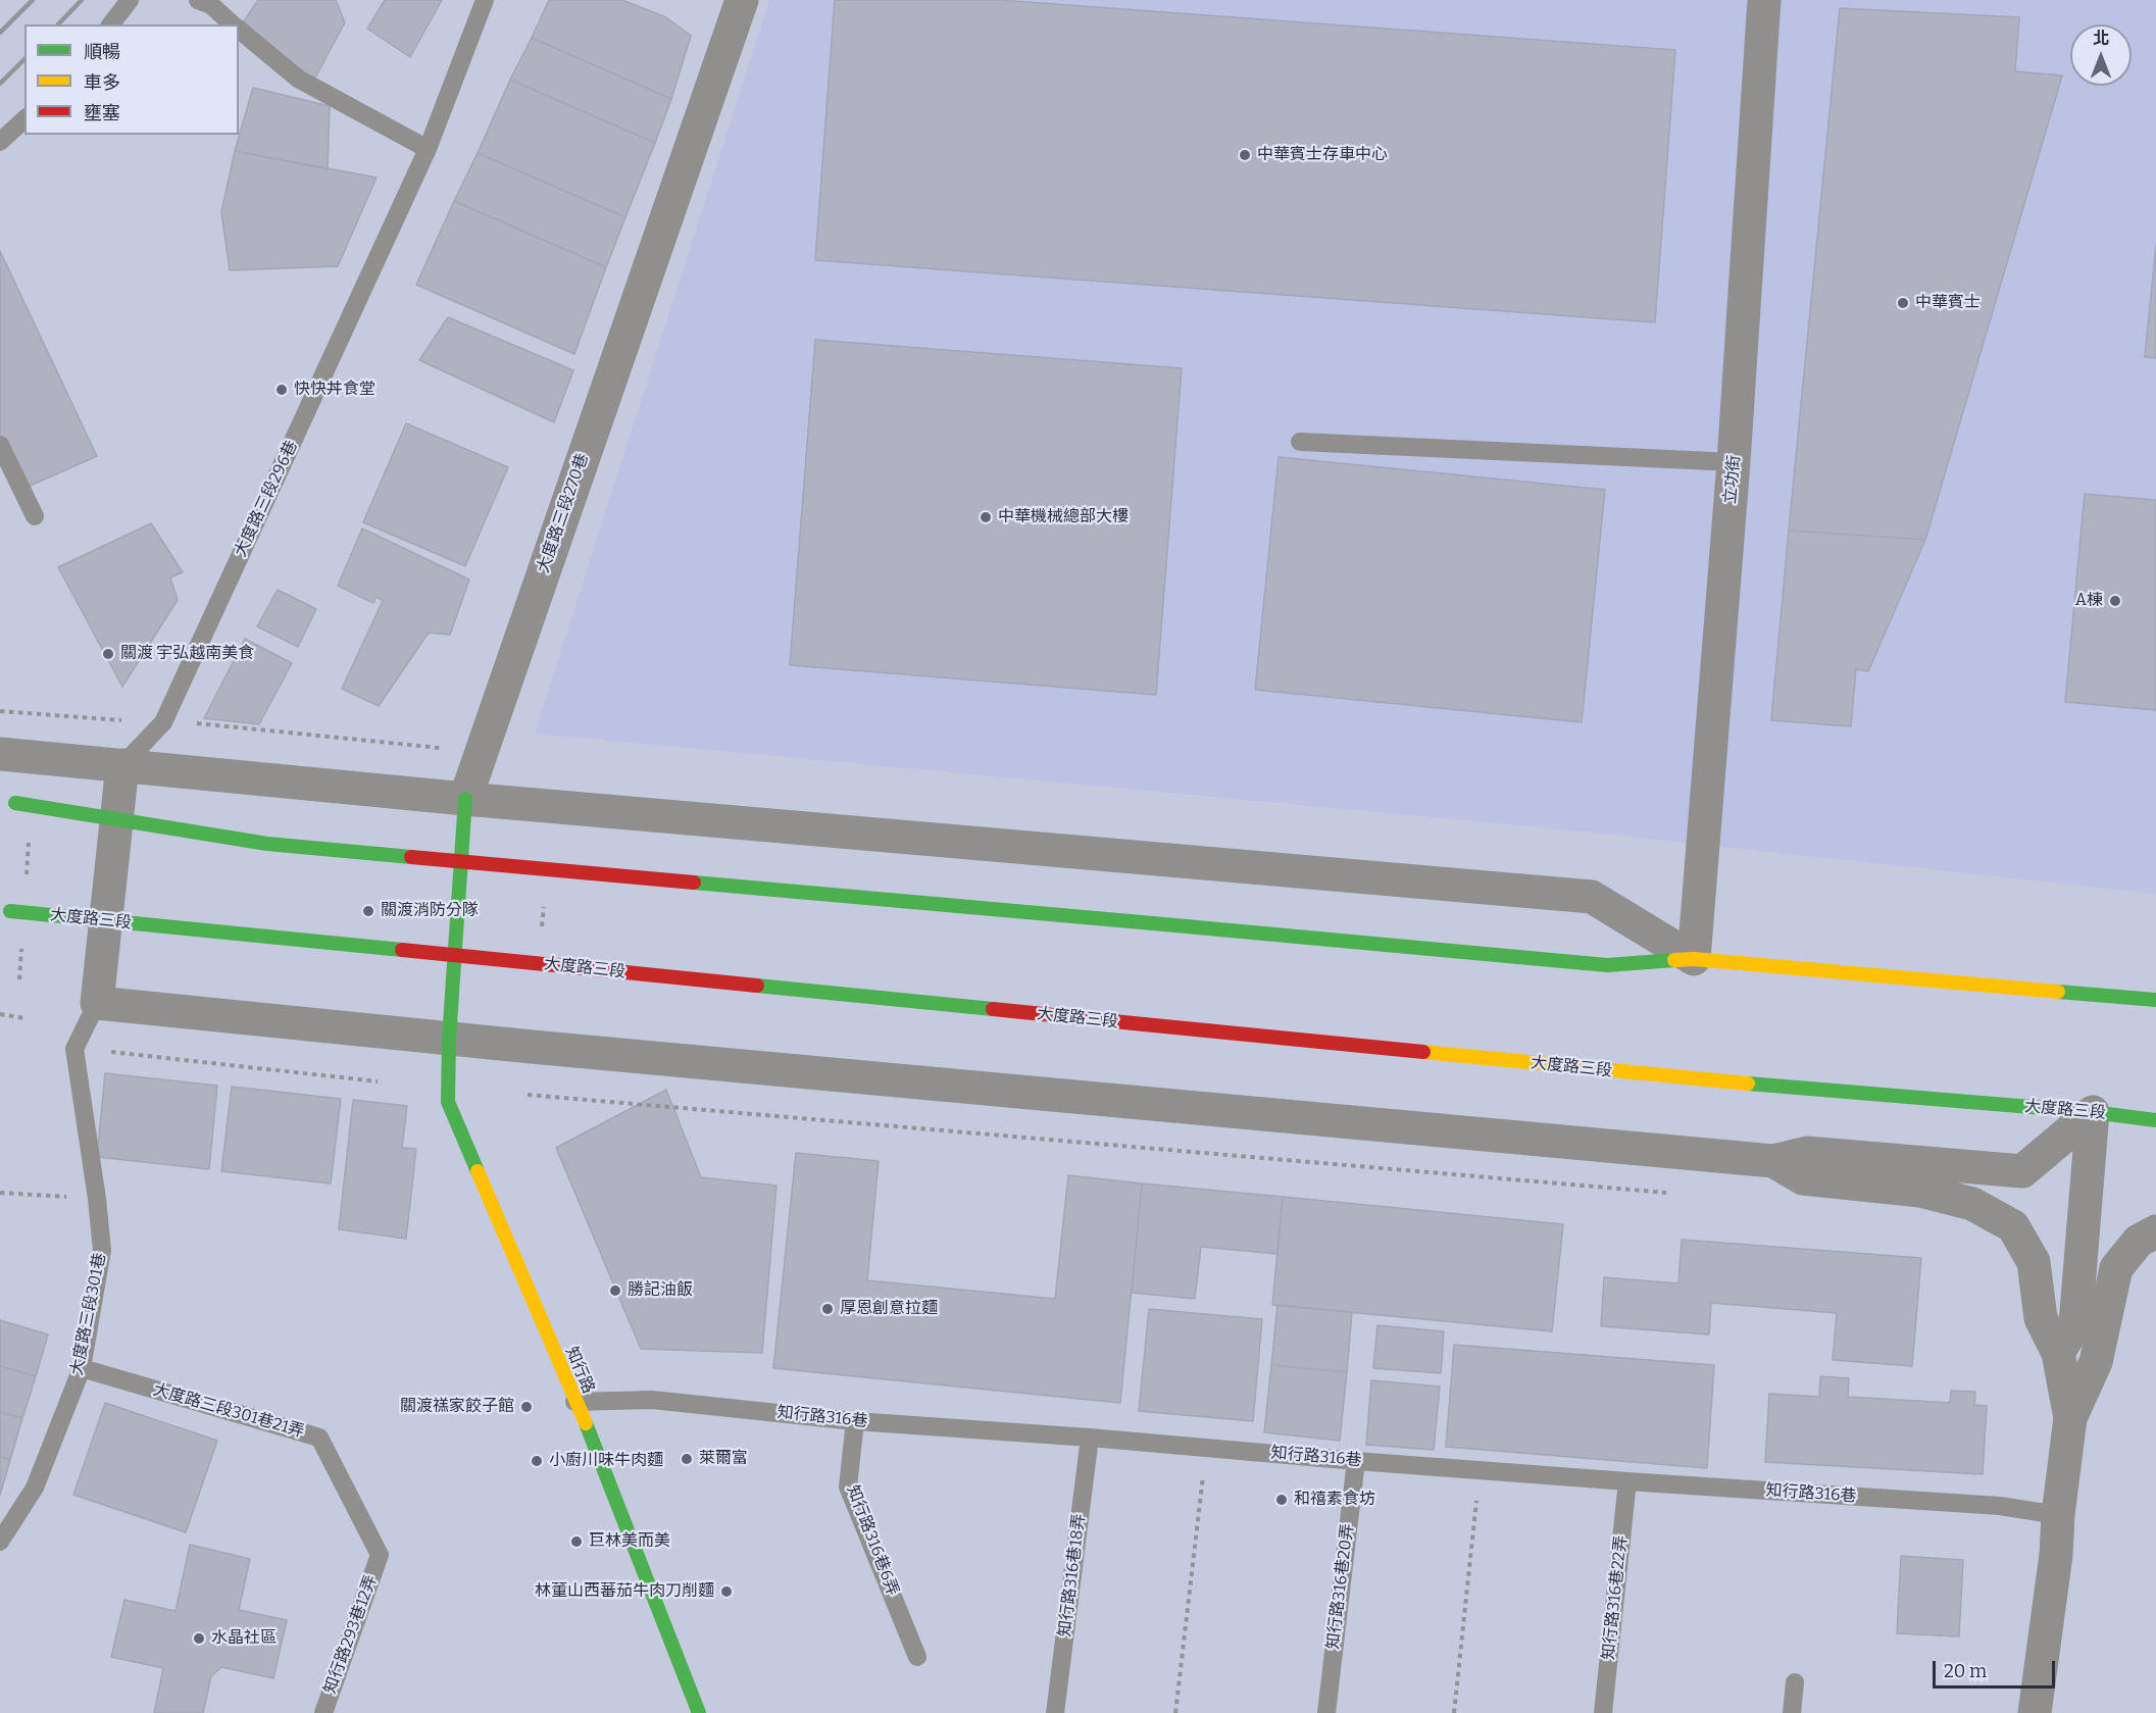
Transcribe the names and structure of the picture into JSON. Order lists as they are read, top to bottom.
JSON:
{
  "streets": {
    "main road": ["大度路三段270巷", "大度路三段", "知行路"],
    "street": ["立功街"],
    "lane": [
      "大度路三段296巷",
      "大度路三段301巷",
      "大度路三段301巷21弄",
      "知行路316巷",
      "知行路316巷6弄",
      "知行路316巷18弄",
      "知行路316巷20弄",
      "知行路316巷22弄",
      "知行路293巷12弄"
    ]
  },
  "crossings": [
    ["大度路三段270巷", "知行路"],
    ["大度路三段301巷", "大度路三段301巷21弄"],
    ["知行路", "知行路316巷"],
    ["大度路三段301巷21弄", "知行路293巷12弄"],
    ["知行路316巷", "知行路316巷6弄"],
    ["知行路316巷", "知行路316巷18弄"],
    ["知行路316巷", "知行路316巷20弄"],
    ["知行路316巷", "知行路316巷22弄"]
  ],
  "places": [
    "中華賓士存車中心",
    "中華賓士",
    "快快丼食堂",
    "中華機械總部大樓",
    "A棟",
    "關渡 宇弘越南美食",
    "關渡消防分隊",
    "勝記油飯",
    "厚恩創意拉麵",
    "關渡禚家餃子館",
    "萊爾富",
    "小廚川味牛肉麵",
    "和禧素食坊",
    "巨林美而美",
    "林董山西蕃茄牛肉刀削麵",
    "水晶社區"
  ],
  "legend": ["順暢", "車多", "壅塞"],
  "scale_bar": "20 m",
  "north": "top"
}
